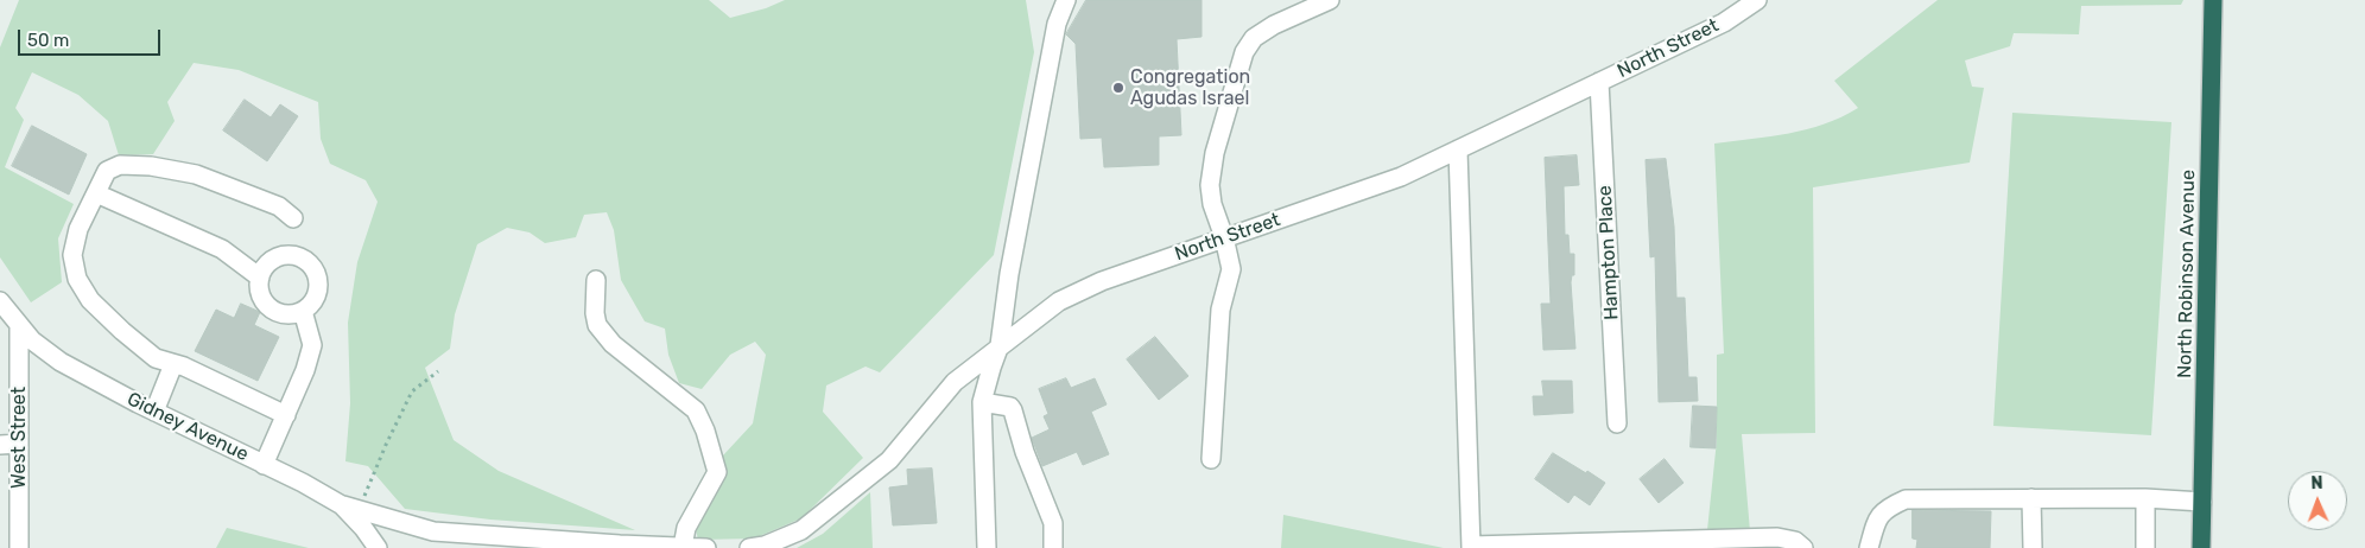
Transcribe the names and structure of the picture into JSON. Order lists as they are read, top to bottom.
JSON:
{
  "streets": {
    "highway": ["North Robinson Avenue"],
    "street": [
      "North Street",
      "Hampton Place",
      "Gidney Avenue",
      "West Street"
    ]
  },
  "crossings": [
    ["North Street", "Hampton Place"],
    ["Gidney Avenue", "West Street"]
  ],
  "places": ["Congregation Agudas Israel"],
  "scale_bar": "50 m",
  "north": "top"
}
